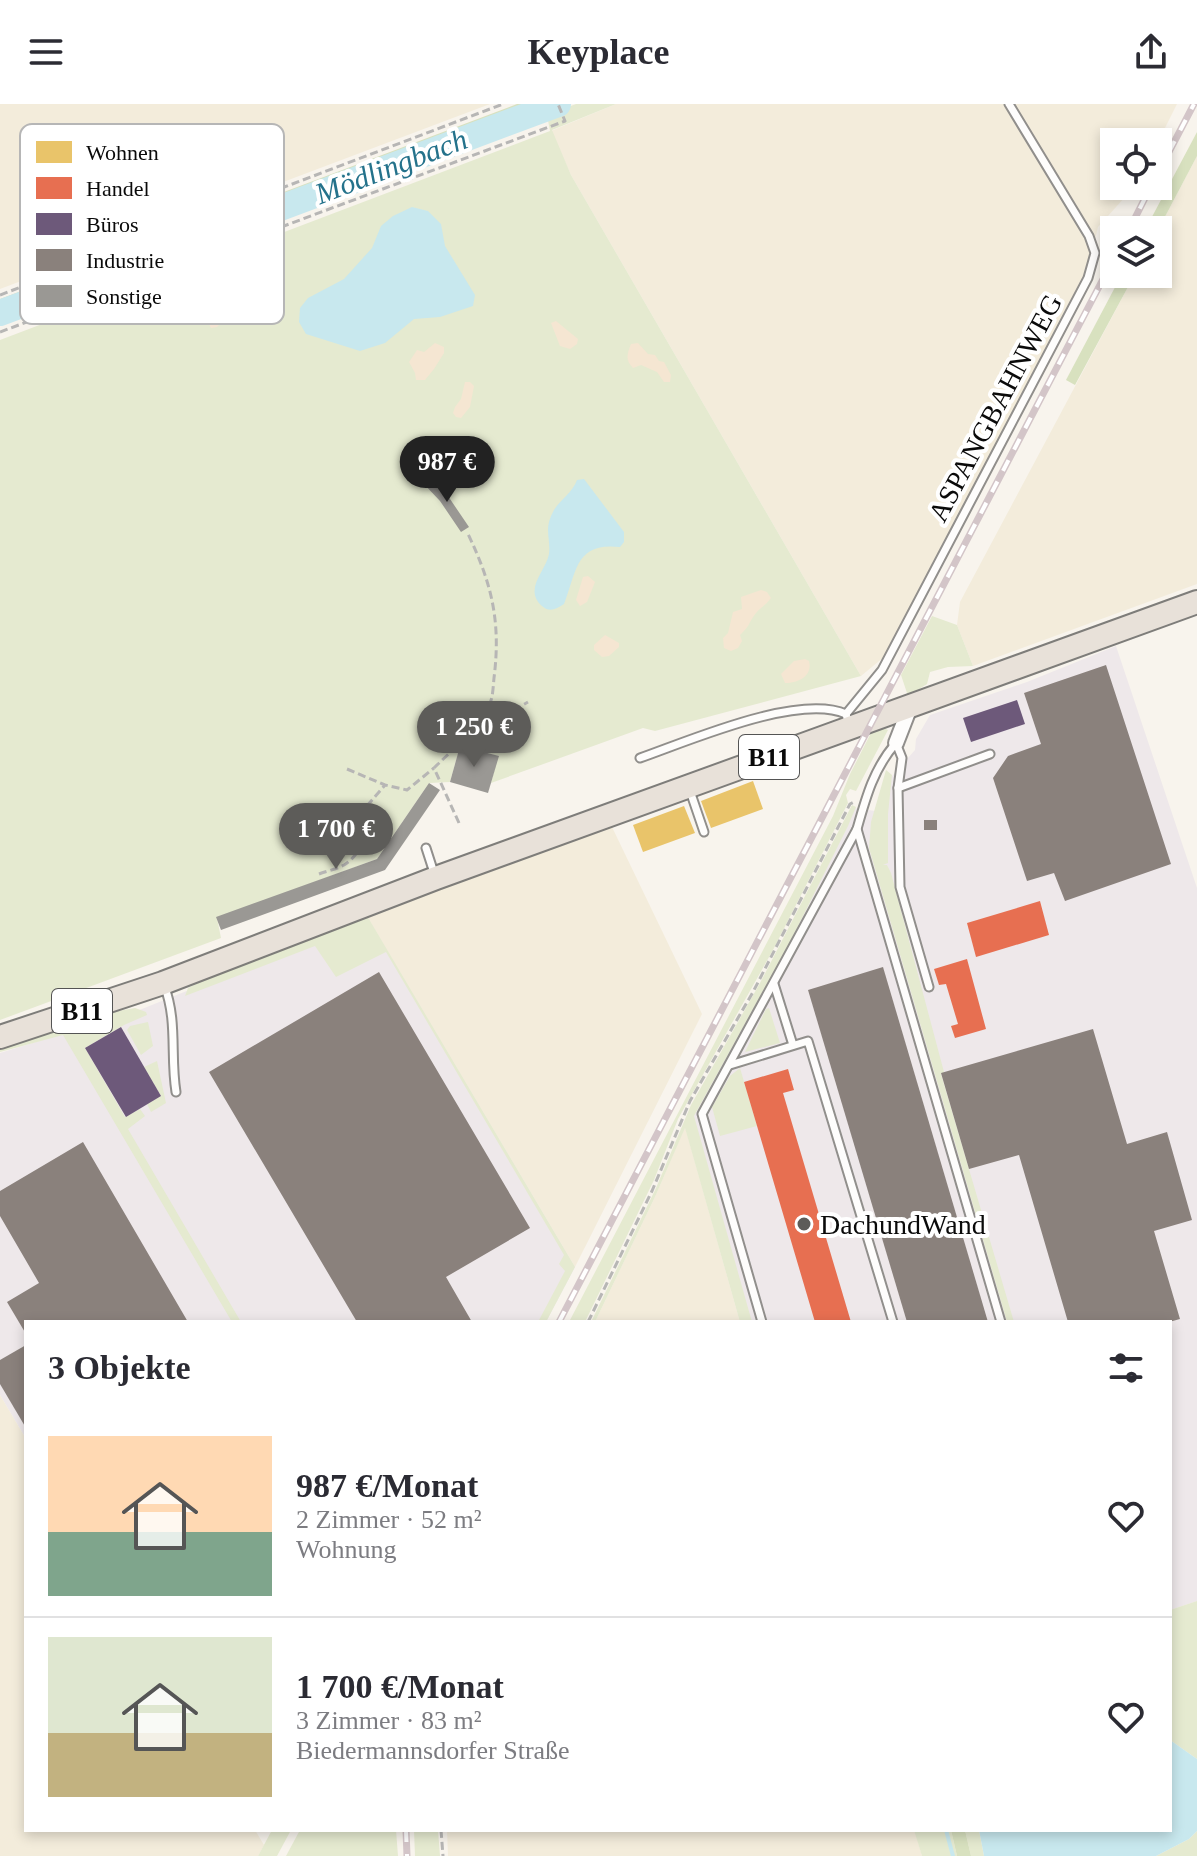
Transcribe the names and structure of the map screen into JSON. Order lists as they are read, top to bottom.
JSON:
{
  "streets": {
    "main road": ["B11"],
    "lane": ["ASPANGBAHNWEG"]
  },
  "crossings": [
    ["ASPANGBAHNWEG", "B11"]
  ],
  "water": ["Mödlingbach"],
  "places": ["DachundWand"],
  "legend": [
    "Wohnen",
    "Handel",
    "Büros",
    "Industrie",
    "Sonstige"
  ],
  "page": {
    "header": "Keyplace",
    "price": ["987 €", "1 250 €", "1 700 €"],
    "heading": "3 Objekte",
    "list": [
      {
        "name": "987 €/Monat",
        "note": "2 Zimmer · 52 m² · Wohnung"
      },
      {
        "name": "1 700 €/Monat",
        "note": "3 Zimmer · 83 m² · Biedermannsdorfer Straße"
      }
    ]
  }
}
